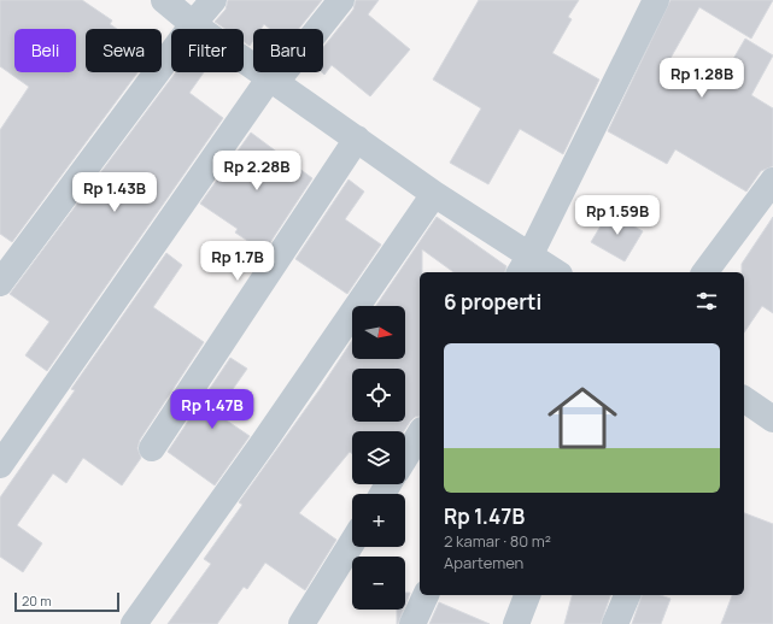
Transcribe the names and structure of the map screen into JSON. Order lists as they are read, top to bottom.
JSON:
{
  "scale_bar": "20 m",
  "north": "right",
  "page": {
    "chip": [
      "Beli",
      "Sewa",
      "Filter",
      "Baru"
    ],
    "price": [
      "Rp 1.28B",
      "Rp 2.28B",
      "Rp 1.43B",
      "Rp 1.59B",
      "Rp 1.7B",
      "Rp 1.47B"
    ],
    "heading": "6 properti",
    "map_buttons": ["+", "−"],
    "list": [
      {
        "name": "Rp 1.47B",
        "note": "2 kamar · 80 m² · Apartemen"
      }
    ],
    "scale": "20 m"
  }
}
